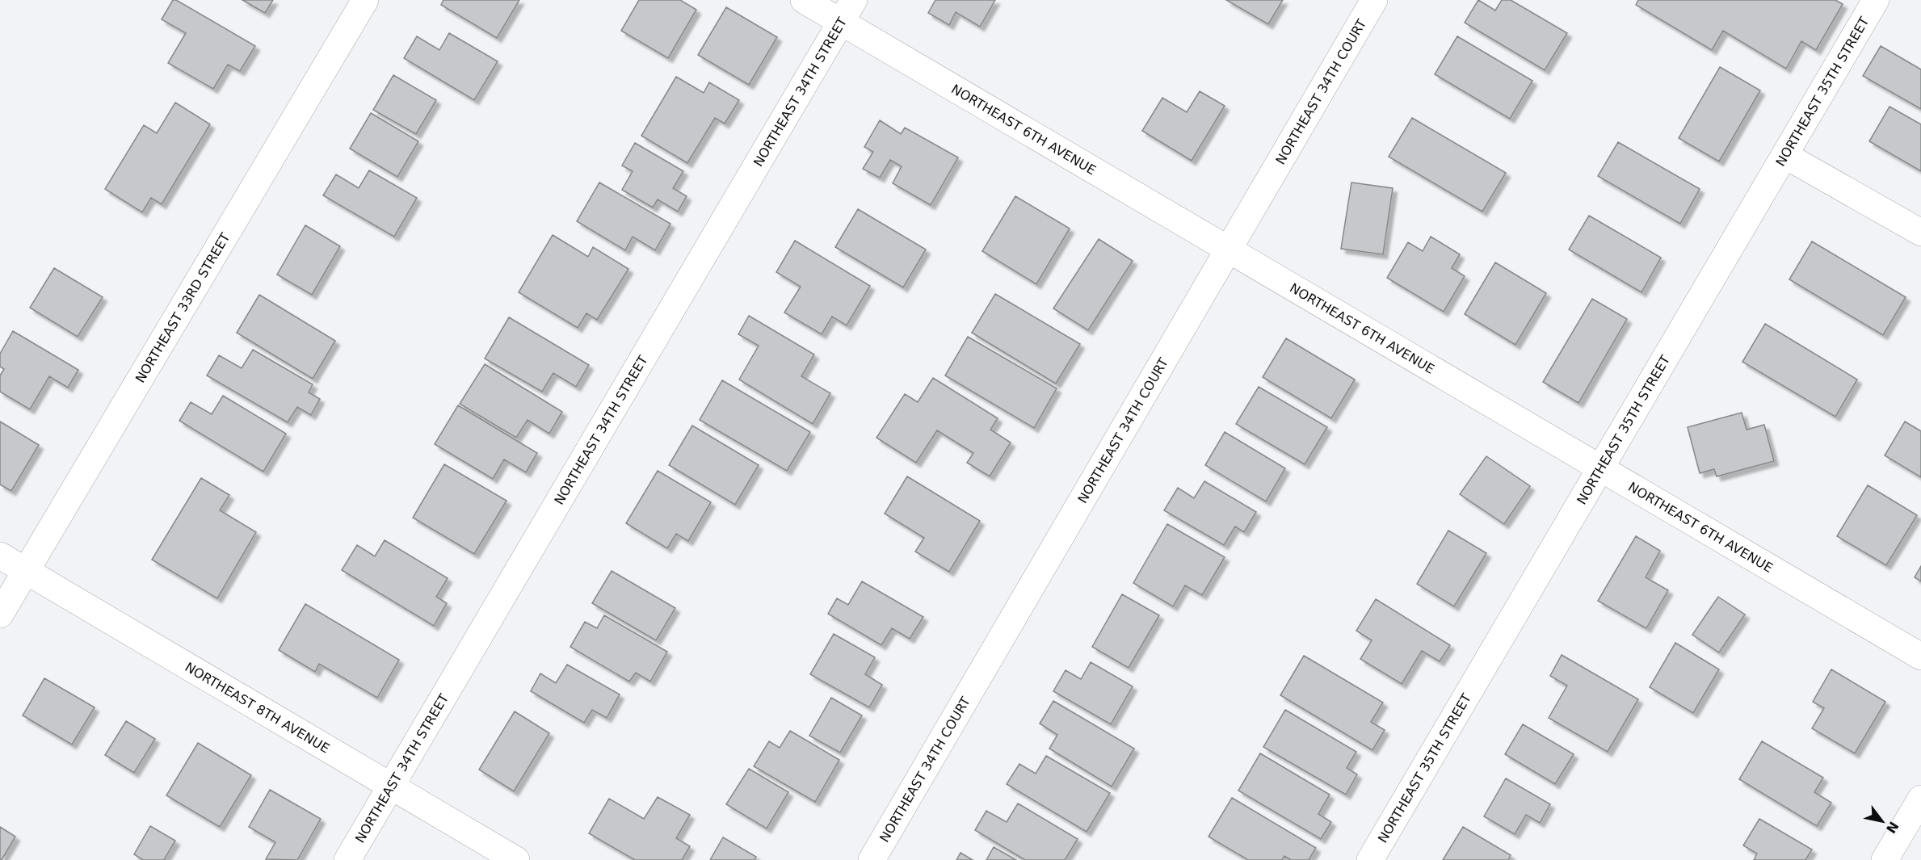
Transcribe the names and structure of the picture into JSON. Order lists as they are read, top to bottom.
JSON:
{
  "streets": {
    "street": [
      "NORTHEAST 34TH COURT",
      "NORTHEAST 34TH STREET",
      "NORTHEAST 35TH STREET",
      "NORTHEAST 6TH AVENUE",
      "NORTHEAST 33RD STREET",
      "NORTHEAST 8TH AVENUE"
    ]
  },
  "crossings": [
    ["NORTHEAST 34TH COURT", "NORTHEAST 6TH AVENUE"],
    ["NORTHEAST 34TH STREET", "NORTHEAST 6TH AVENUE"],
    ["NORTHEAST 34TH STREET", "NORTHEAST 8TH AVENUE"],
    ["NORTHEAST 35TH STREET", "NORTHEAST 6TH AVENUE"],
    ["NORTHEAST 33RD STREET", "NORTHEAST 8TH AVENUE"]
  ],
  "north": "bottom right"
}
